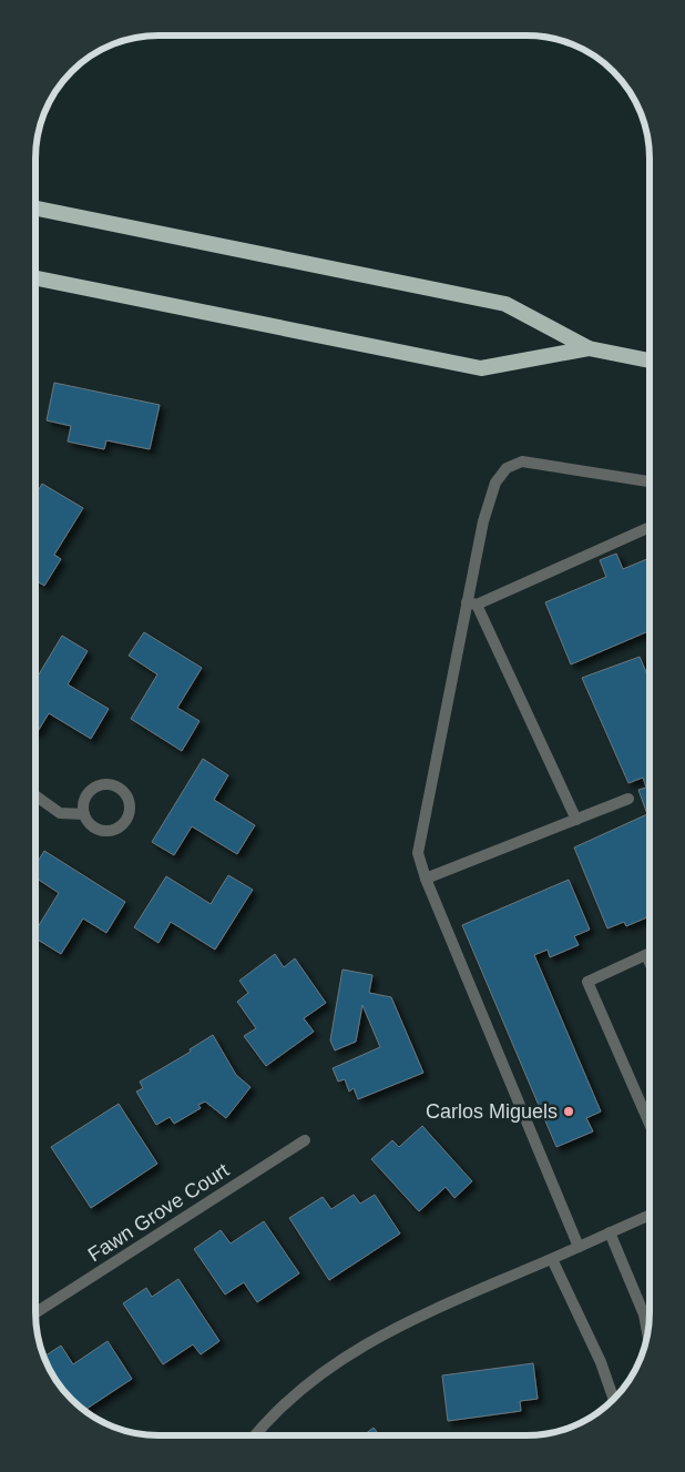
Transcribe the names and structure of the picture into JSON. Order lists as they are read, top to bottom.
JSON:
{
  "streets": {
    "street": ["Fawn Grove Court"]
  },
  "places": ["Carlos Miguels"]
}
